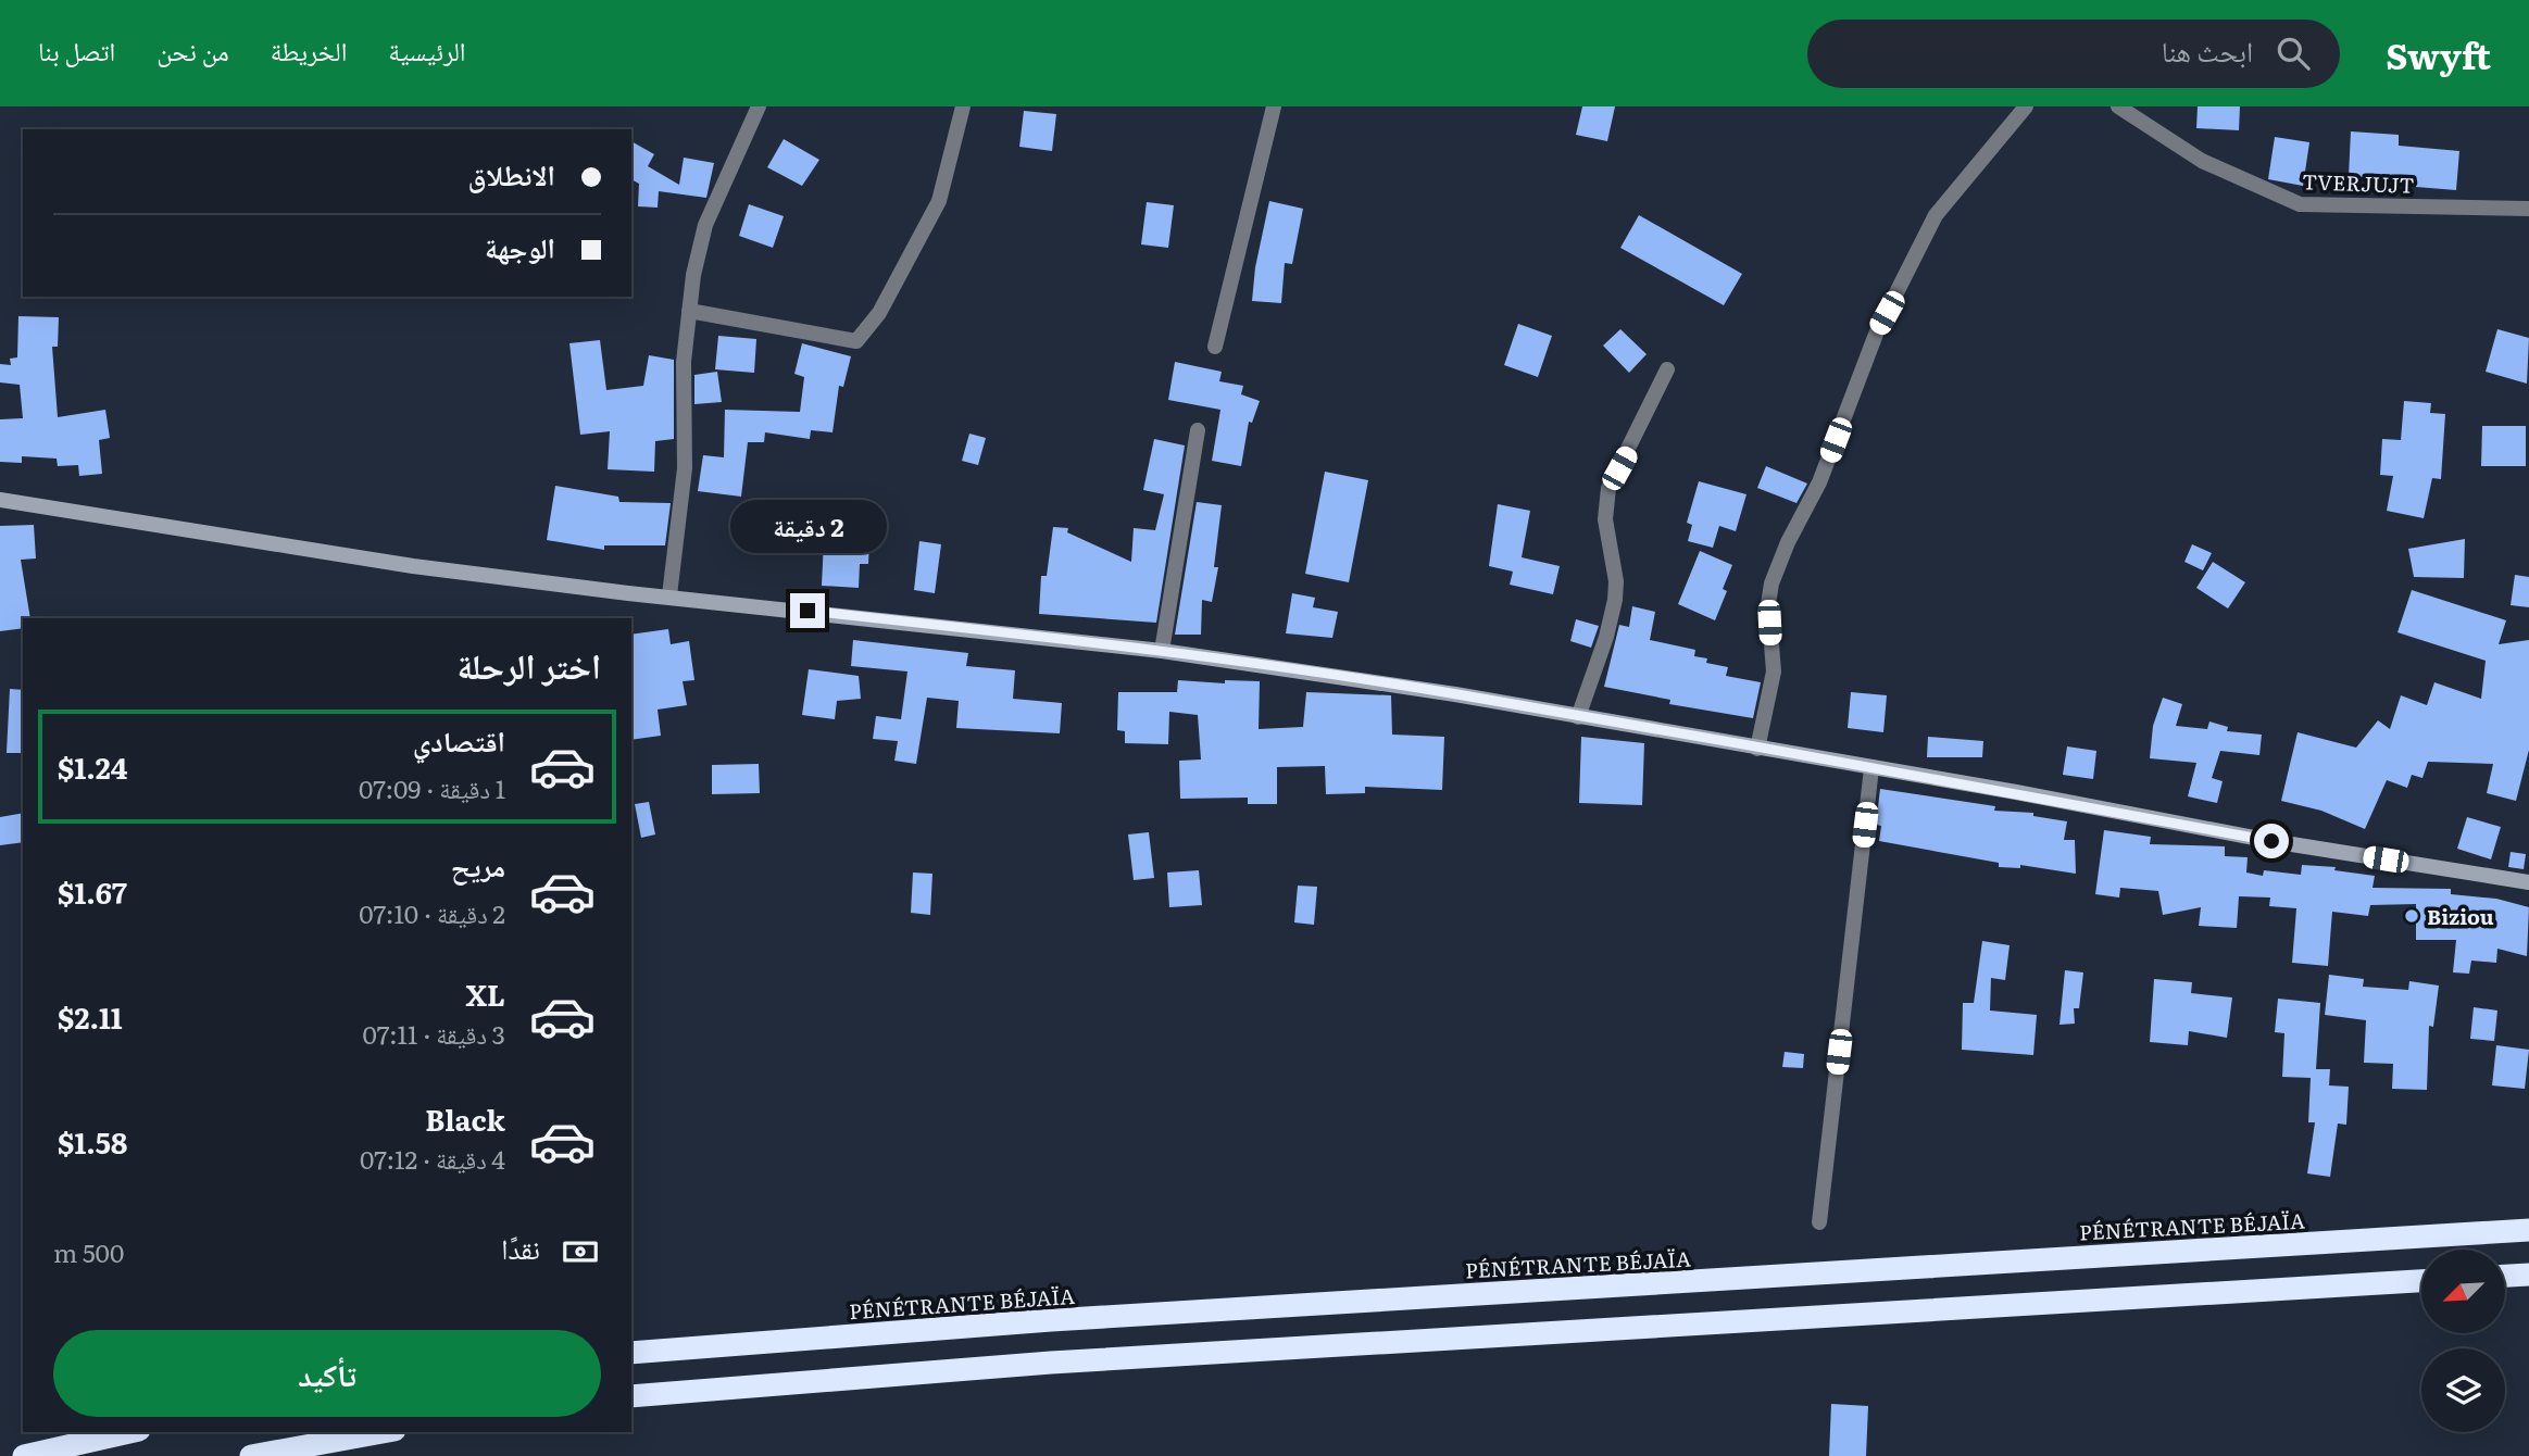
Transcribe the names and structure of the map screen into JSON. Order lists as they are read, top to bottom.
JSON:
{
  "streets": {
    "highway": ["PÉNÉTRANTE BÉJAÏA"],
    "street": ["TVERJUJT"]
  },
  "places": ["Biziou"],
  "north": "bottom left",
  "page": {
    "header": "Swyft",
    "search": "ابحث هنا",
    "nav": [
      "الرئيسية",
      "الخريطة",
      "من نحن",
      "اتصل بنا"
    ],
    "banner": ["الانطلاق", "الوجهة"],
    "bubble": "2 دقيقة",
    "heading": "اختر الرحلة",
    "list": [
      {
        "name": "اقتصادي",
        "note": "1 دقيقة · 07:09",
        "value": "$1.24"
      },
      {
        "name": "مريح",
        "note": "2 دقيقة · 07:10",
        "value": "$1.67"
      },
      {
        "name": "XL",
        "note": "3 دقيقة · 07:11",
        "value": "$2.11"
      },
      {
        "name": "Black",
        "note": "4 دقيقة · 07:12",
        "value": "$1.58"
      }
    ],
    "pay": ["نقدًا", "500 m"],
    "buttons": "تأكيد"
  }
}
